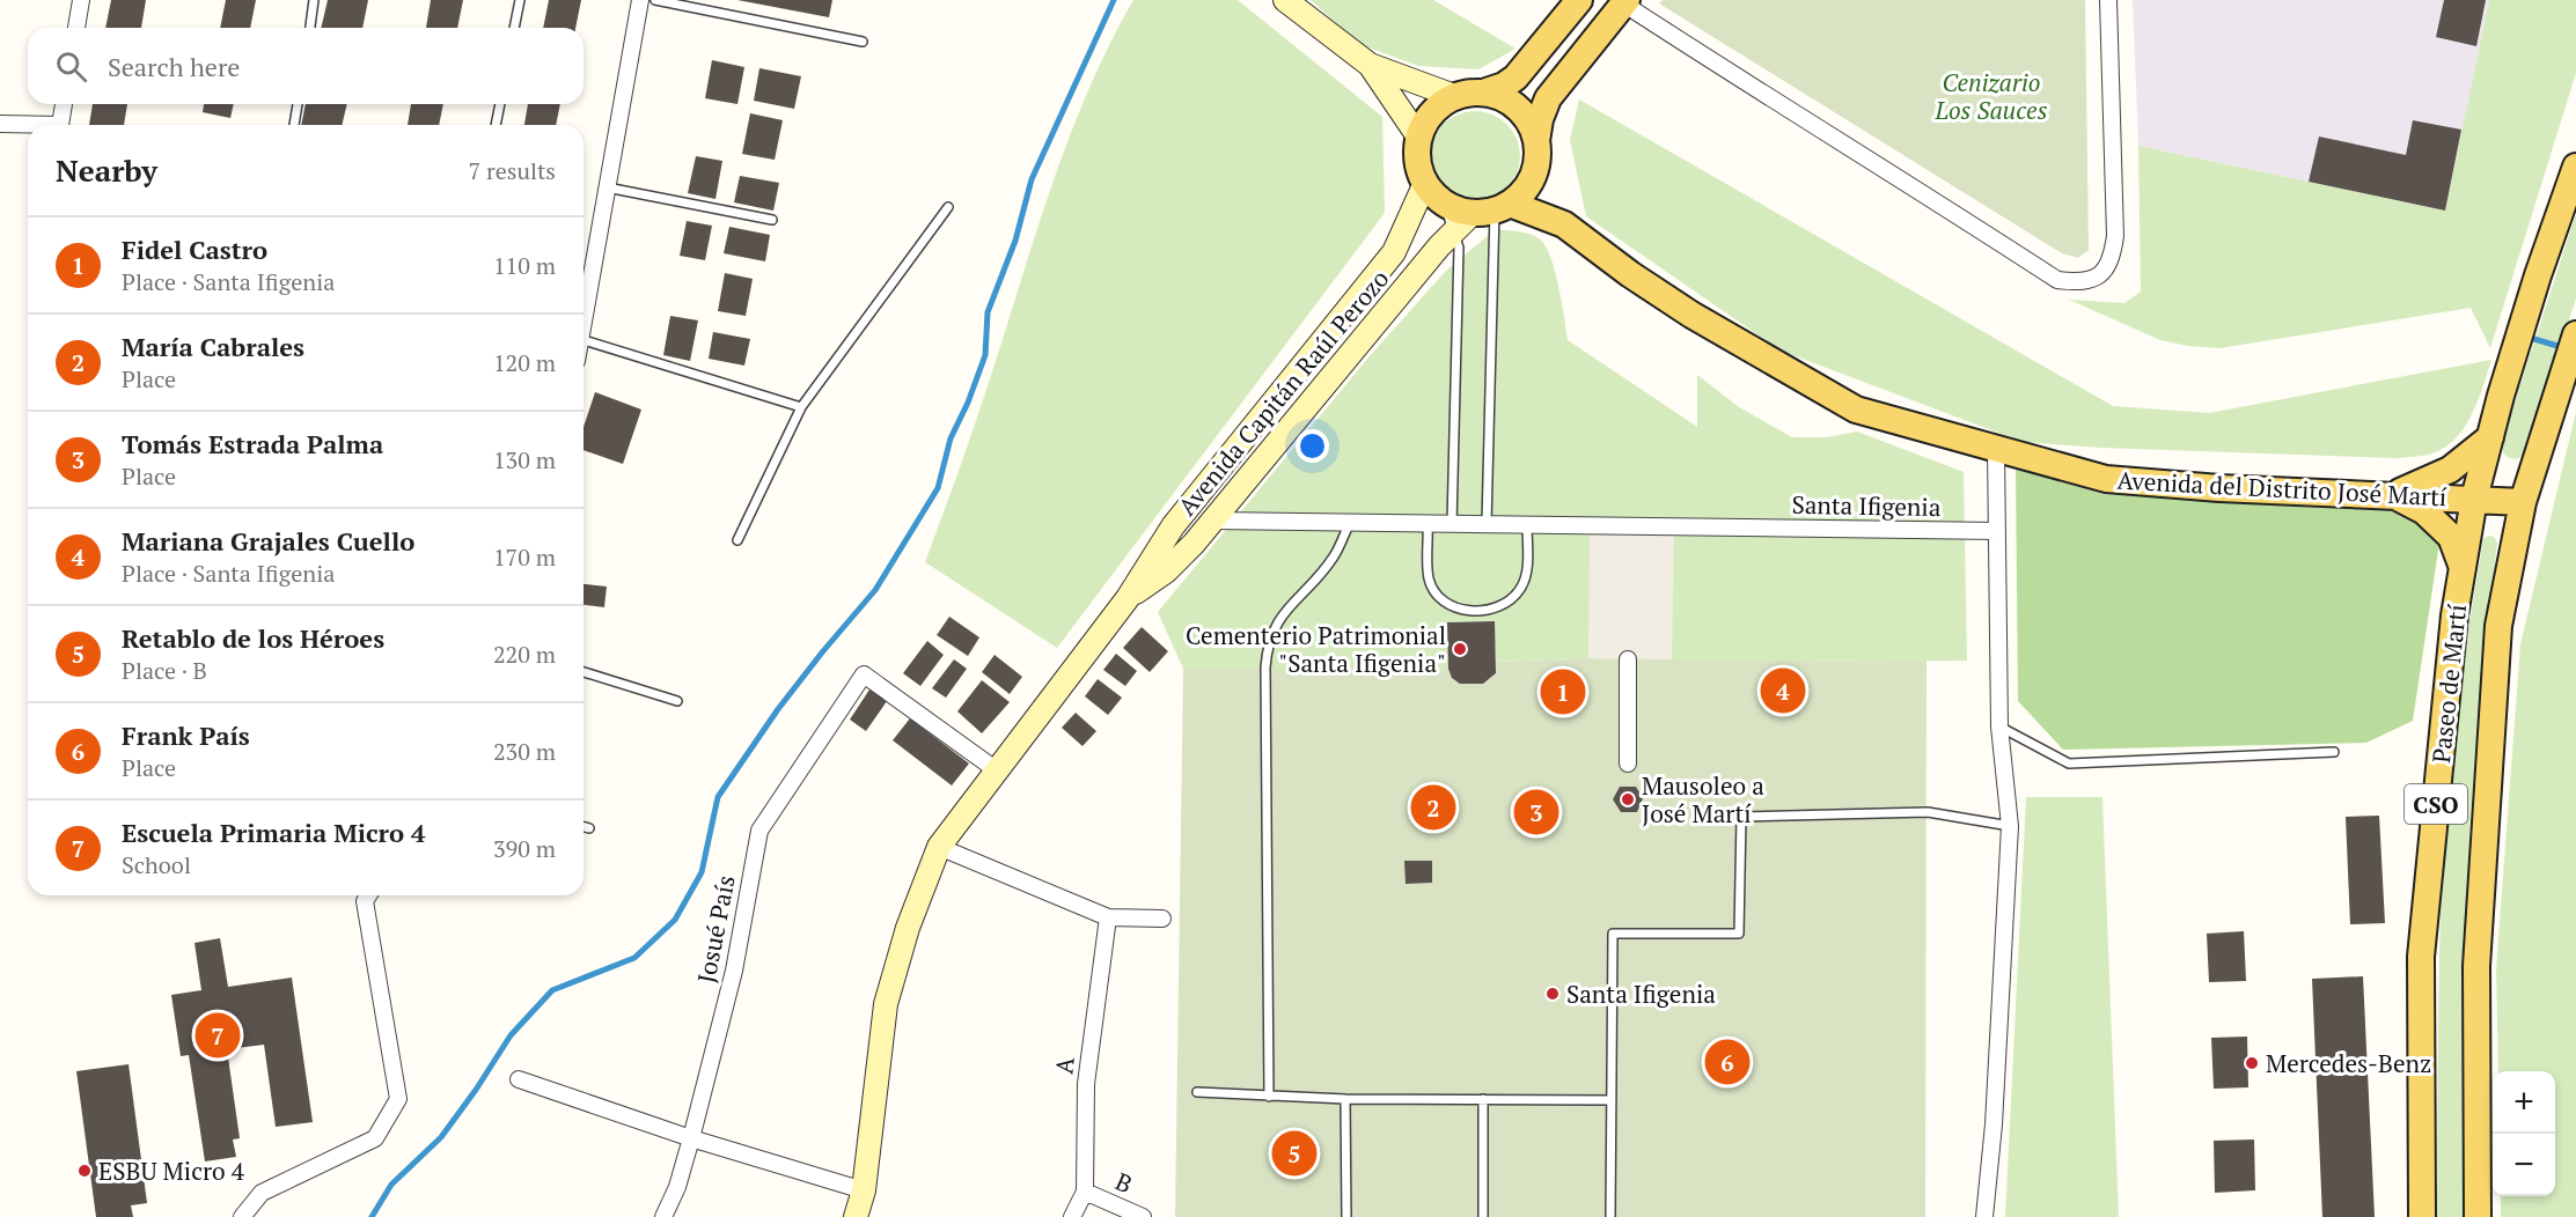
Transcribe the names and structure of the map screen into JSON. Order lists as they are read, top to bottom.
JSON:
{
  "streets": {
    "main road": [
      "Avenida Capitán Raúl Perozo",
      "Avenida del Distrito José Martí",
      "Paseo de Martí",
      "CSO"
    ],
    "street": [
      "Santa Ifigenia",
      "Josué País",
      "A",
      "B"
    ]
  },
  "crossings": [
    ["Avenida Capitán Raúl Perozo", "Avenida del Distrito José Martí"],
    ["Avenida Capitán Raúl Perozo", "Santa Ifigenia"],
    ["Avenida Capitán Raúl Perozo", "Josué País"],
    ["Avenida del Distrito José Martí", "Paseo de Martí"],
    ["A", "B"]
  ],
  "parks": ["Cenizario Los Sauces"],
  "places": [
    "Cementerio Patrimonial \"Santa Ifigenia\"",
    "Mausoleo a José Martí",
    "Santa Ifigenia",
    "Mercedes-Benz",
    "ESBU Micro 4"
  ],
  "page": {
    "search": "Search here",
    "heading": ["Nearby", "7 results"],
    "list": [
      {
        "mark": "1",
        "name": "Fidel Castro",
        "note": "Place · Santa Ifigenia",
        "value": "110 m"
      },
      {
        "mark": "2",
        "name": "María Cabrales",
        "note": "Place",
        "value": "120 m"
      },
      {
        "mark": "3",
        "name": "Tomás Estrada Palma",
        "note": "Place",
        "value": "130 m"
      },
      {
        "mark": "4",
        "name": "Mariana Grajales Cuello",
        "note": "Place · Santa Ifigenia",
        "value": "170 m"
      },
      {
        "mark": "5",
        "name": "Retablo de los Héroes",
        "note": "Place · B",
        "value": "220 m"
      },
      {
        "mark": "6",
        "name": "Frank País",
        "note": "Place",
        "value": "230 m"
      },
      {
        "mark": "7",
        "name": "Escuela Primaria Micro 4",
        "note": "School",
        "value": "390 m"
      }
    ],
    "pins": [
      "4",
      "1",
      "2",
      "3",
      "7",
      "6",
      "5"
    ],
    "map_buttons": ["+", "−"]
  }
}
